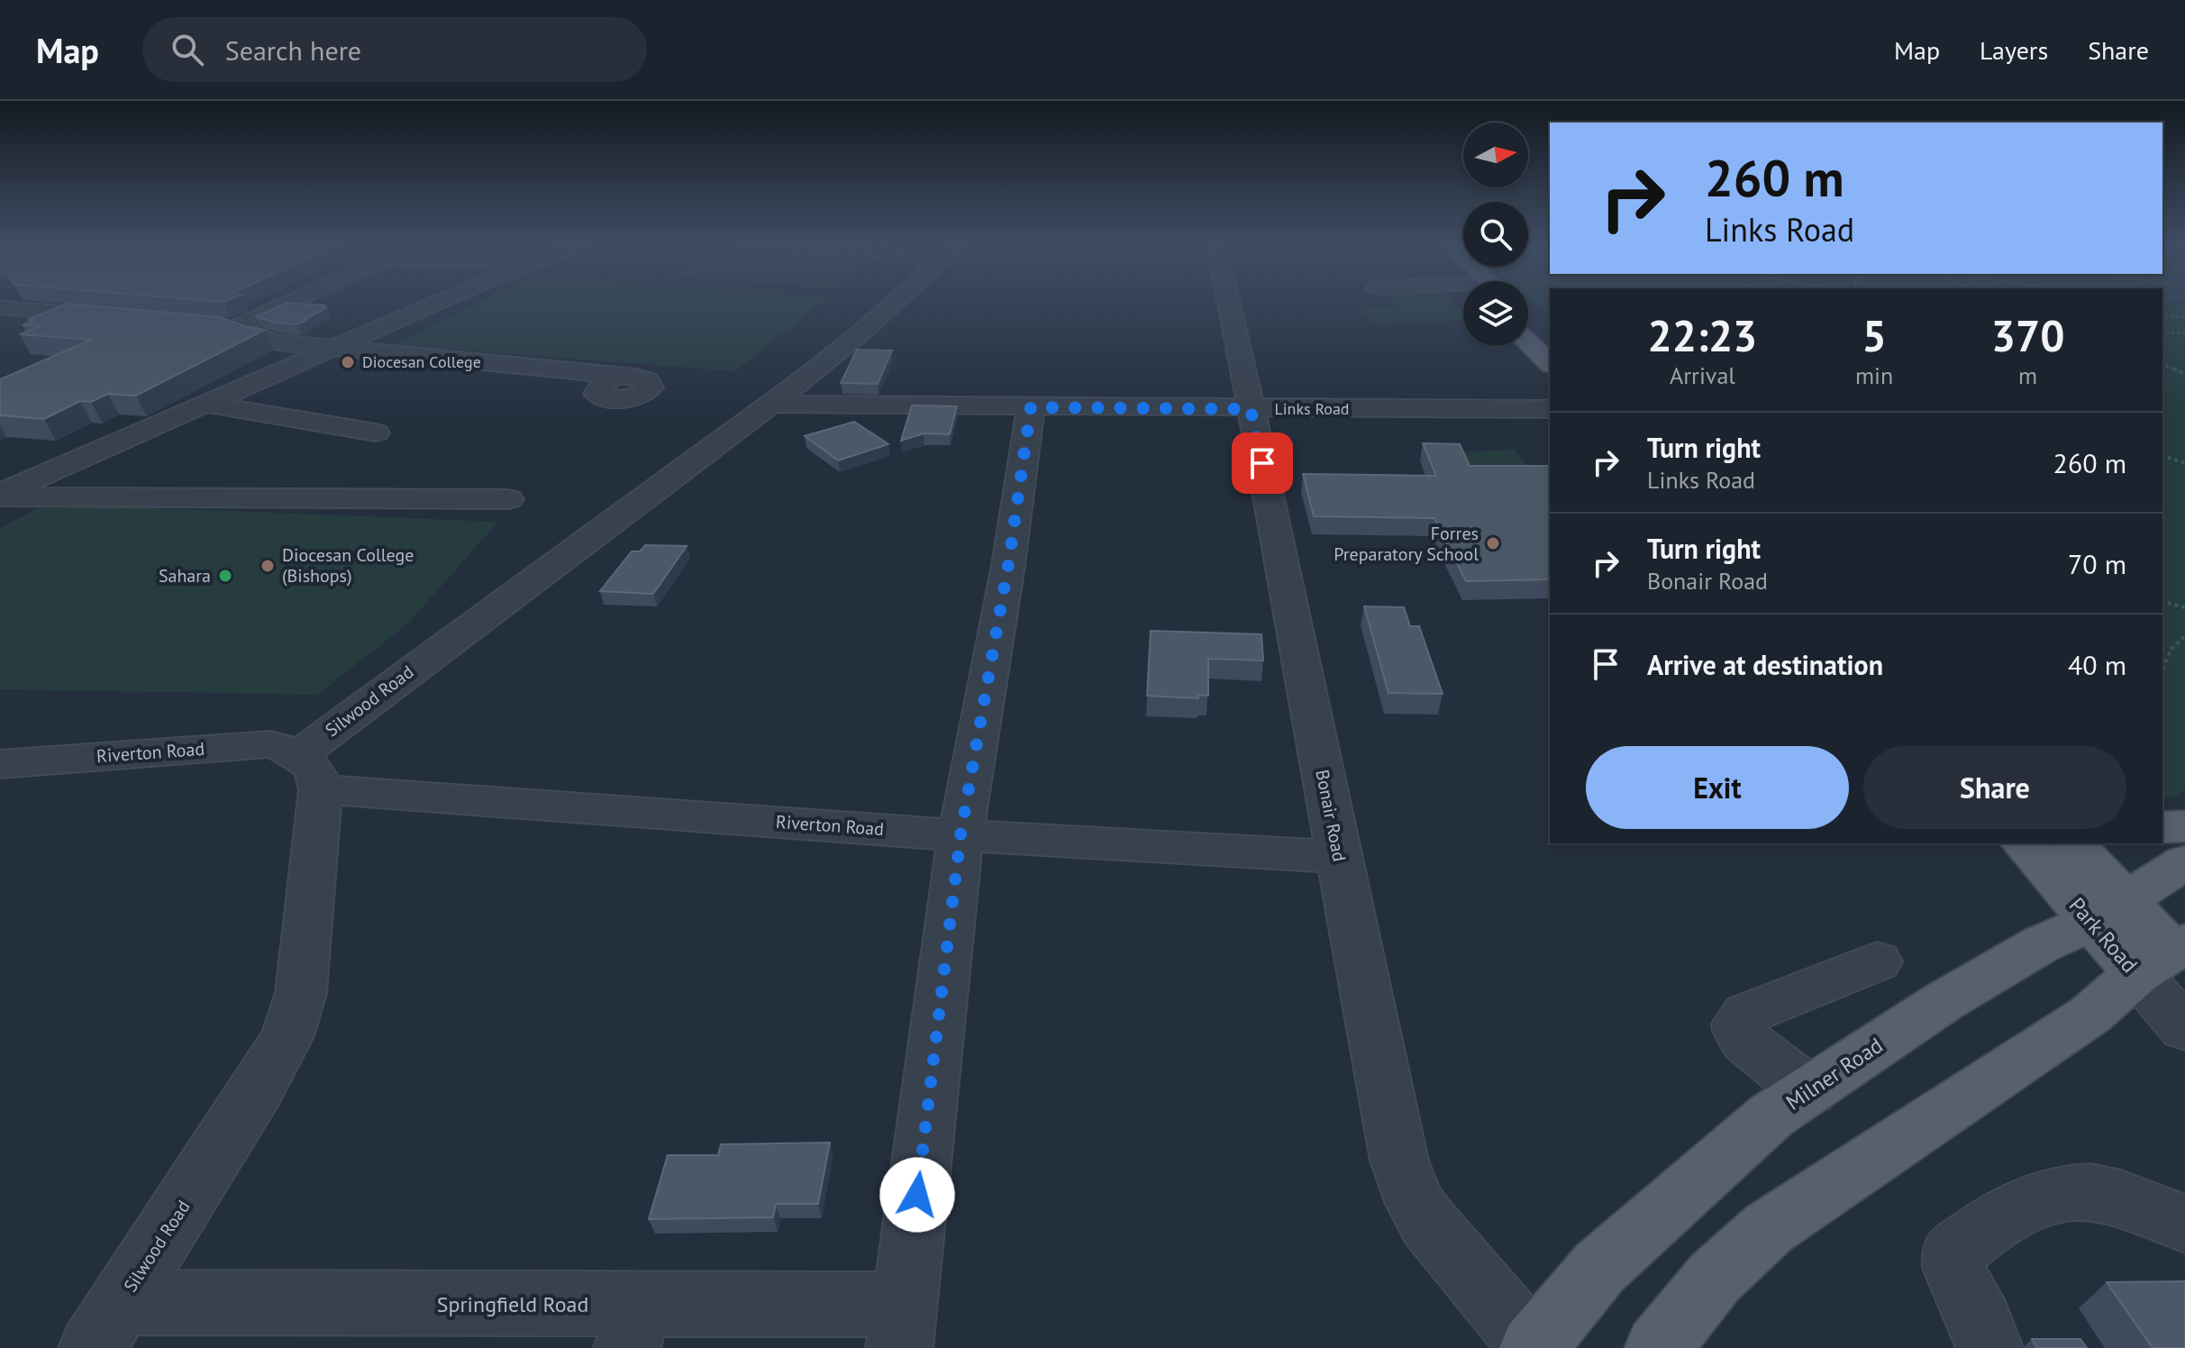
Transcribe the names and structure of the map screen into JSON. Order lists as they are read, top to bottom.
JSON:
{
  "streets": {
    "main road": ["Park Road", "Milner Road"],
    "street": [
      "Links Road",
      "Silwood Road",
      "Riverton Road",
      "Bonair Road",
      "Springfield Road"
    ]
  },
  "crossings": [
    ["Links Road", "Silwood Road"],
    ["Links Road", "Bonair Road"],
    ["Silwood Road", "Riverton Road"],
    ["Silwood Road", "Springfield Road"],
    ["Riverton Road", "Bonair Road"],
    ["Bonair Road", "Milner Road"],
    ["Park Road", "Milner Road"]
  ],
  "places": [
    "Diocesan College",
    "Forres Preparatory School",
    "Diocesan College (Bishops)",
    "Sahara"
  ],
  "north": "right",
  "page": {
    "header": "Map",
    "search": "Search here",
    "nav": ["Map", "Layers", "Share"],
    "turn": ["260 m", "Links Road"],
    "eta": [
      "22:23",
      "Arrival",
      "5",
      "min",
      "370",
      "m"
    ],
    "list": [
      {
        "name": "Turn right",
        "note": "Links Road",
        "value": "260 m"
      },
      {
        "name": "Turn right",
        "note": "Bonair Road",
        "value": "70 m"
      },
      {
        "name": "Arrive at destination",
        "value": "40 m"
      }
    ],
    "buttons": ["Exit", "Share"]
  }
}
